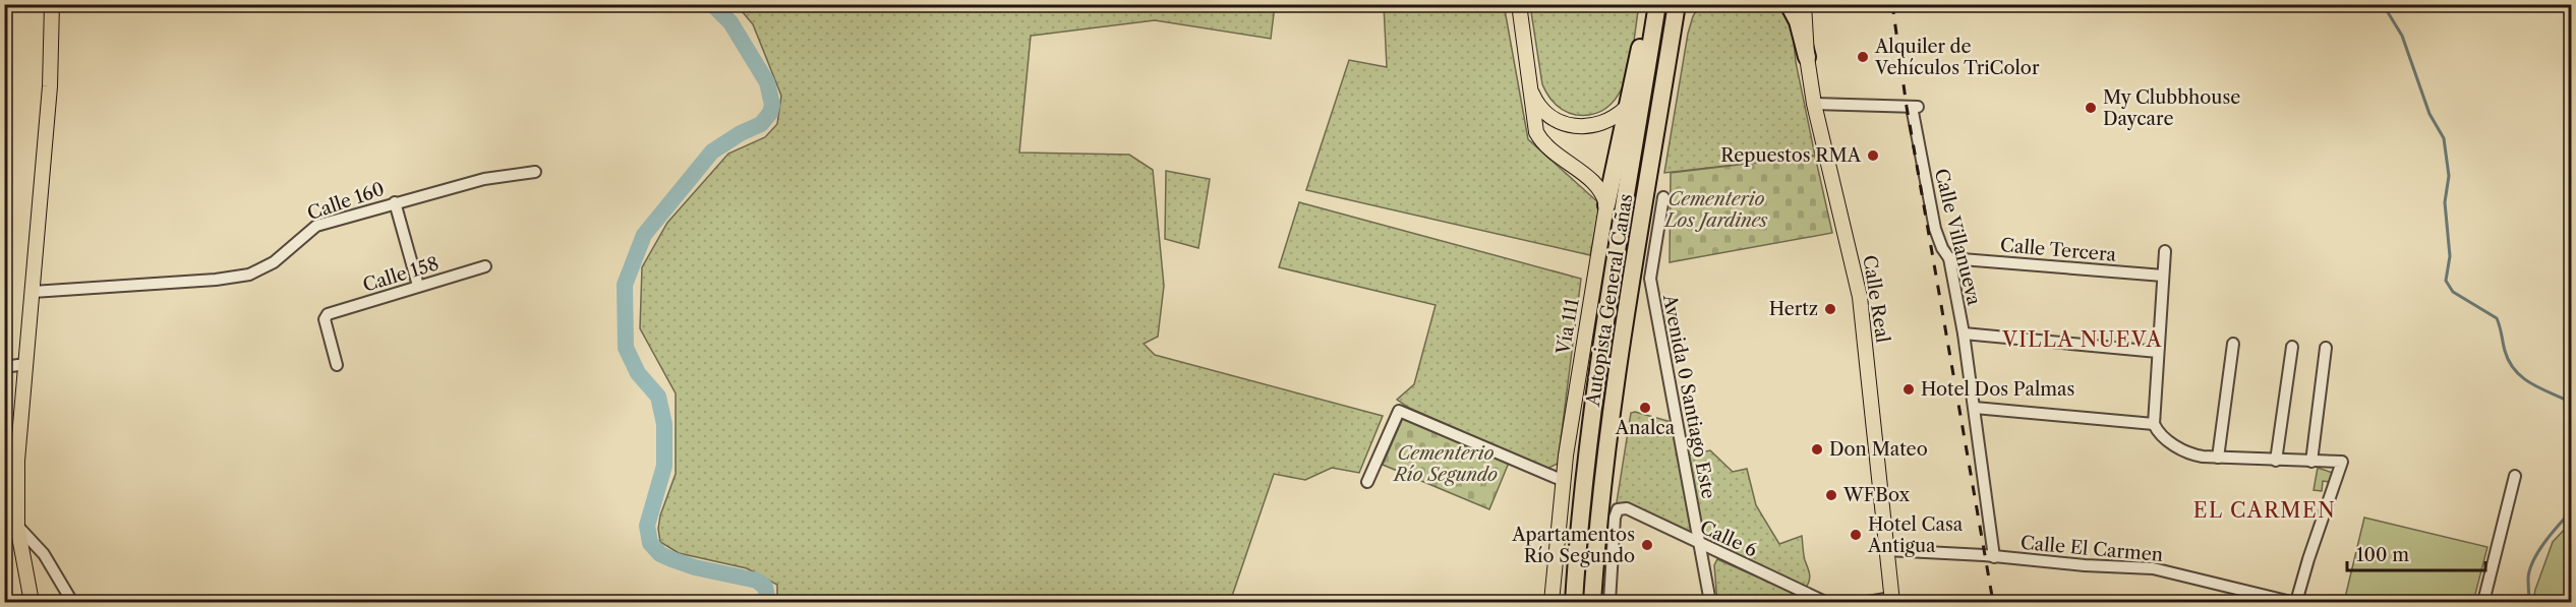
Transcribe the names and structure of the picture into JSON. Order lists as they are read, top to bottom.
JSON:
{
  "streets": {
    "highway": ["Autopista General Cañas"],
    "main road": ["Calle Real", "Vía 111"],
    "street": [
      "Calle 160",
      "Calle Villanueva",
      "Calle Tercera",
      "Calle 158",
      "Avenida 0 Santiago Este",
      "Calle 6",
      "Calle El Carmen"
    ]
  },
  "crossings": [
    ["Calle Villanueva", "Calle Tercera"],
    ["Calle Villanueva", "Calle Real"],
    ["Calle Villanueva", "Calle El Carmen"],
    ["Calle Real", "Calle El Carmen"],
    ["Autopista General Cañas", "Avenida 0 Santiago Este"],
    ["Avenida 0 Santiago Este", "Calle 6"]
  ],
  "districts": ["VILLA NUEVA", "EL CARMEN"],
  "parks": ["Cementerio Los Jardines", "Cementerio Río Segundo"],
  "places": [
    "Alquiler de Vehículos TriColor",
    "My Clubbhouse Daycare",
    "Repuestos RMA",
    "Hertz",
    "Hotel Dos Palmas",
    "Analca",
    "Don Mateo",
    "WFBox",
    "Hotel Casa Antigua",
    "Apartamentos Río Segundo"
  ],
  "scale_bar": "100 m"
}
